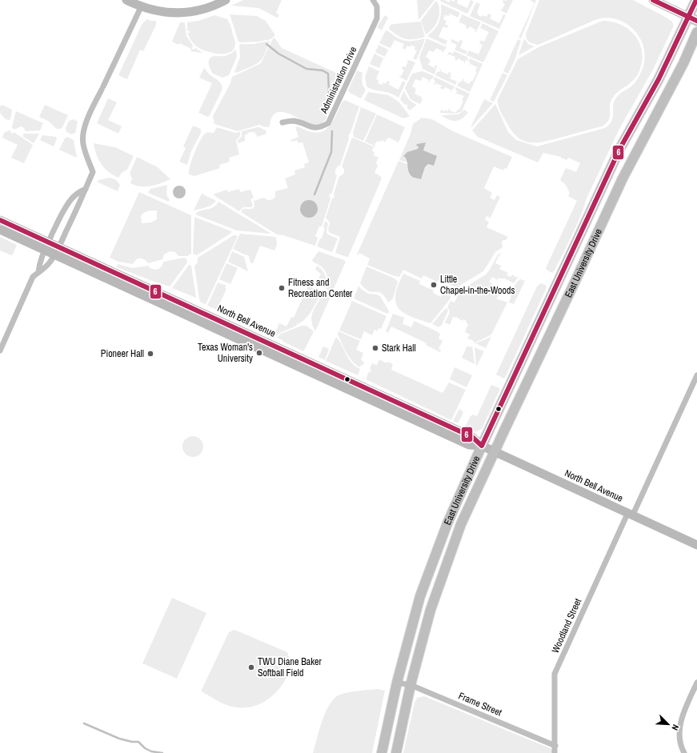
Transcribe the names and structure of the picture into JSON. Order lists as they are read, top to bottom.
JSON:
{
  "streets": {
    "main road": ["East University Drive", "North Bell Avenue"],
    "street": ["Administration Drive", "Woodland Street", "Frame Street"]
  },
  "crossings": [
    ["East University Drive", "North Bell Avenue"],
    ["East University Drive", "Frame Street"],
    ["North Bell Avenue", "Woodland Street"],
    ["Woodland Street", "Frame Street"]
  ],
  "places": [
    "Little Chapel-in-the-Woods",
    "Fitness and Recreation Center",
    "Stark Hall",
    "Texas Woman's University",
    "Pioneer Hall",
    "TWU Diane Baker Softball Field"
  ],
  "lines": ["transit line 6"],
  "north": "bottom right"
}
